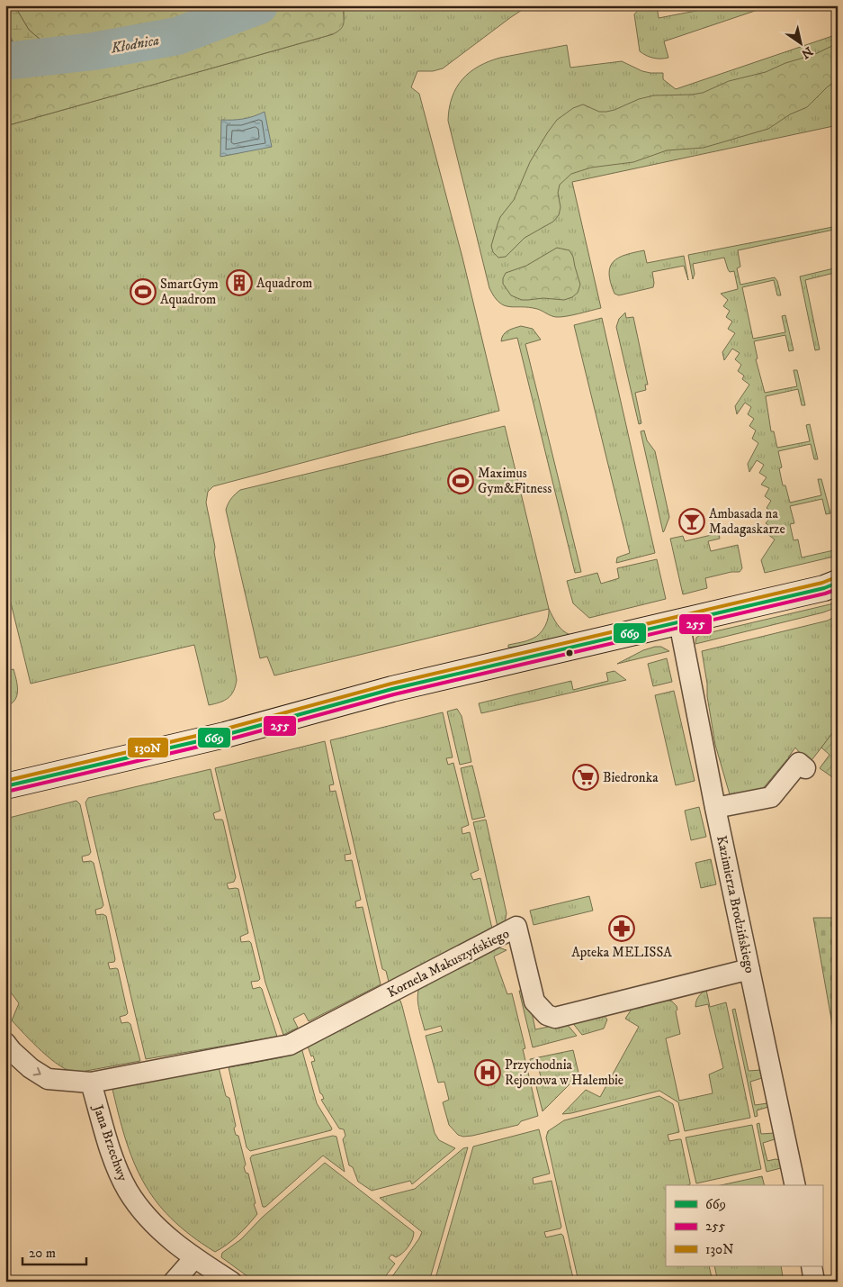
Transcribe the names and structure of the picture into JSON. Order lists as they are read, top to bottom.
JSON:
{
  "streets": {
    "street": ["Kazimierza Brodzińskiego", "Kornela Makuszyńskiego", "Jana Brzechwy"]
  },
  "crossings": [
    ["Kazimierza Brodzińskiego", "Kornela Makuszyńskiego"],
    ["Kornela Makuszyńskiego", "Jana Brzechwy"]
  ],
  "water": ["Kłodnica"],
  "places": {
    "building": ["Aquadrom"],
    "sports": ["SmartGym Aquadrom", "Maximus Gym&Fitness"],
    "bar": ["Ambasada na Madagaskarze"],
    "supermarket": ["Biedronka"],
    "pharmacy": ["Apteka MELISSA"],
    "hospital": ["Przychodnia Rejonowa w Halembie"]
  },
  "lines": ["transit line 130N", "transit line 669", "transit line 255"],
  "legend": ["669", "255", "130N"],
  "scale_bar": "20 m",
  "north": "bottom right"
}
